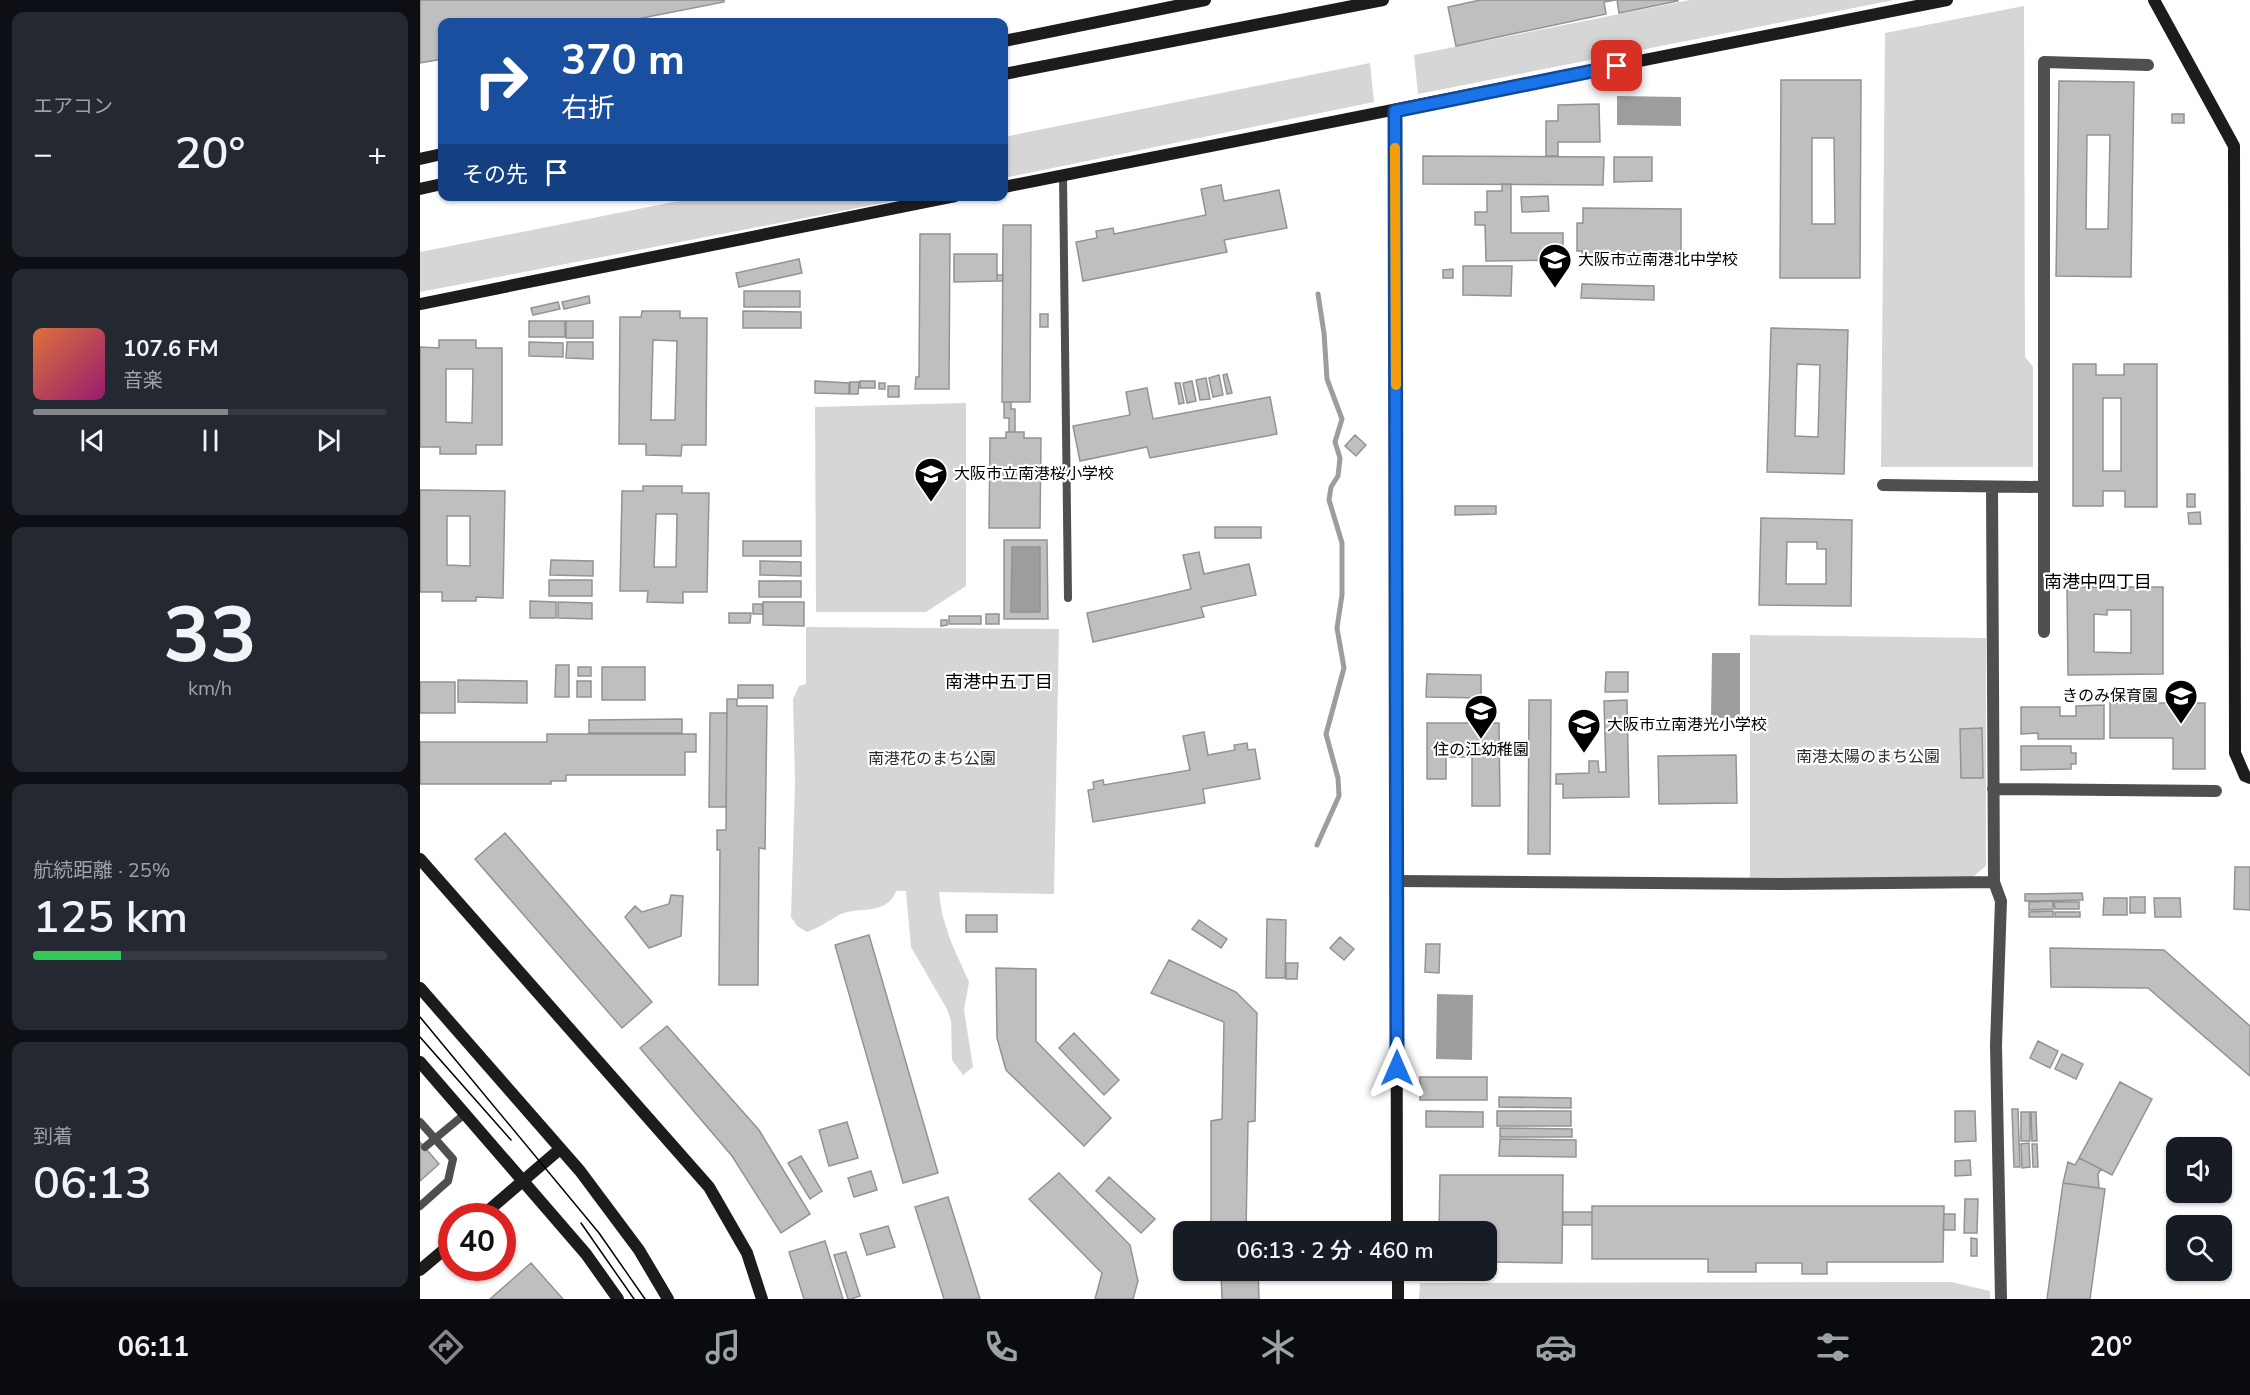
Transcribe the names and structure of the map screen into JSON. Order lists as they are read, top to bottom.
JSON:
{
  "districts": ["南港中四丁目", "南港中五丁目"],
  "parks": ["南港太陽のまち公園", "南港花のまち公園"],
  "places": {
    "school or university": [
      "大阪市立南港北中学校",
      "大阪市立南港桜小学校",
      "きのみ保育園",
      "住の江幼稚園",
      "大阪市立南港光小学校"
    ]
  },
  "page": {
    "tile": [
      "エアコン",
      ["33", "km/h"],
      ["航続距離 · 25%", "125 km"],
      ["到着", "06:13"]
    ],
    "turn": ["370 m", "右折"],
    "heat": ["−", "20°", "+"],
    "then": "その先",
    "song": ["107.6 FM", "音楽"],
    "limit": "40",
    "trip": "06:13 · 2 分 · 460 m",
    "tabs": ["06:11", "20°"]
  }
}
